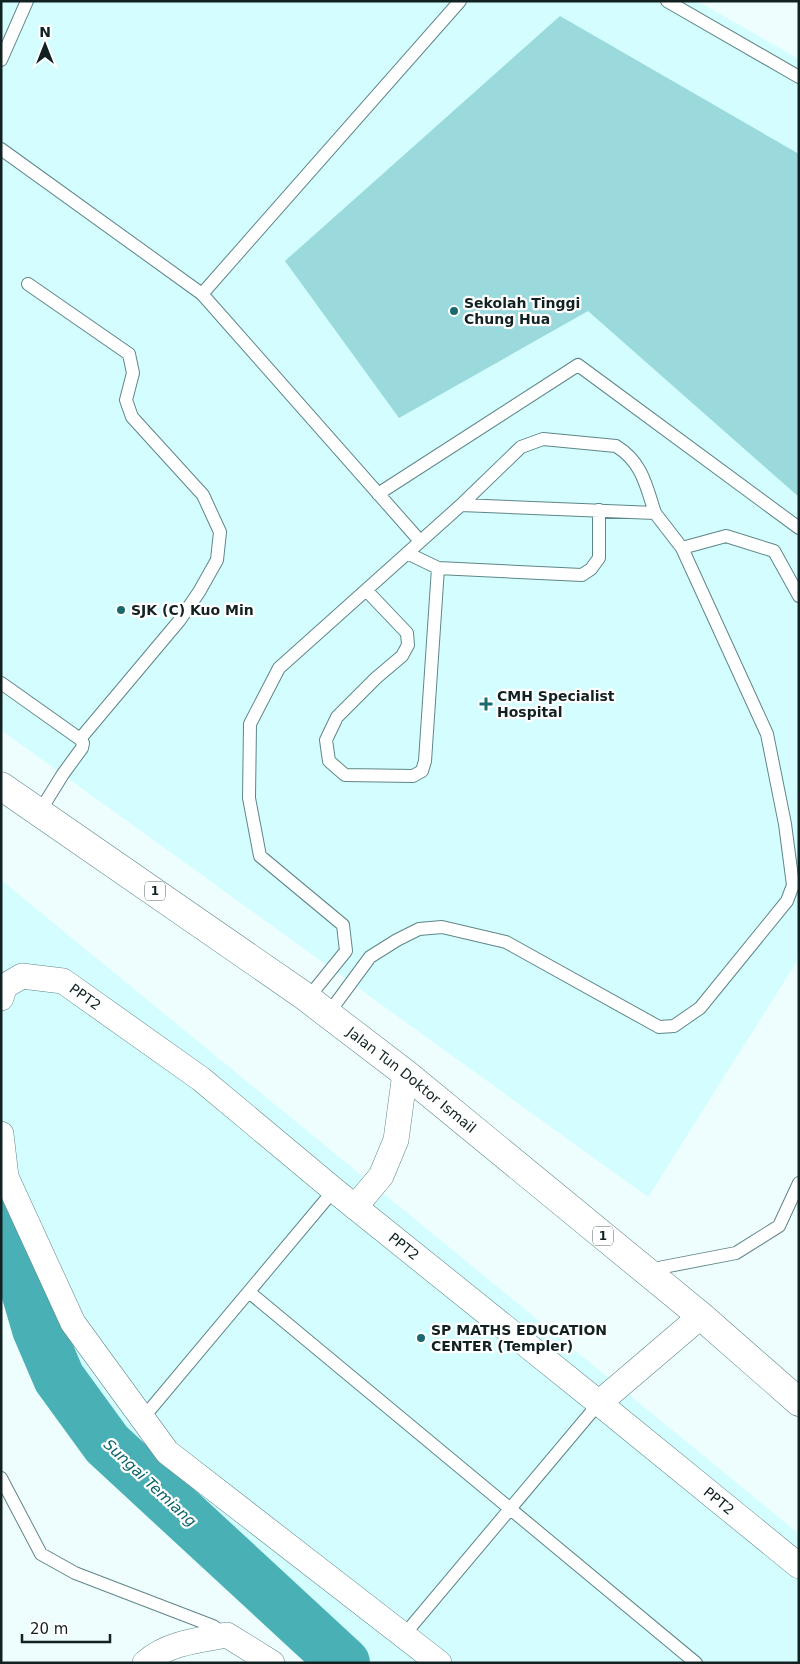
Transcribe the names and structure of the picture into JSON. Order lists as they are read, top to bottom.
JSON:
{
  "streets": {
    "highway": ["1", "Jalan Tun Doktor Ismail"],
    "street": ["PPT2"]
  },
  "water": ["Sungai Temiang"],
  "places": {
    "other": ["Sekolah Tinggi Chung Hua", "SJK (C) Kuo Min", "SP MATHS EDUCATION CENTER (Templer)"],
    "health": ["CMH Specialist Hospital"]
  },
  "scale_bar": "20 m",
  "north": "top"
}
